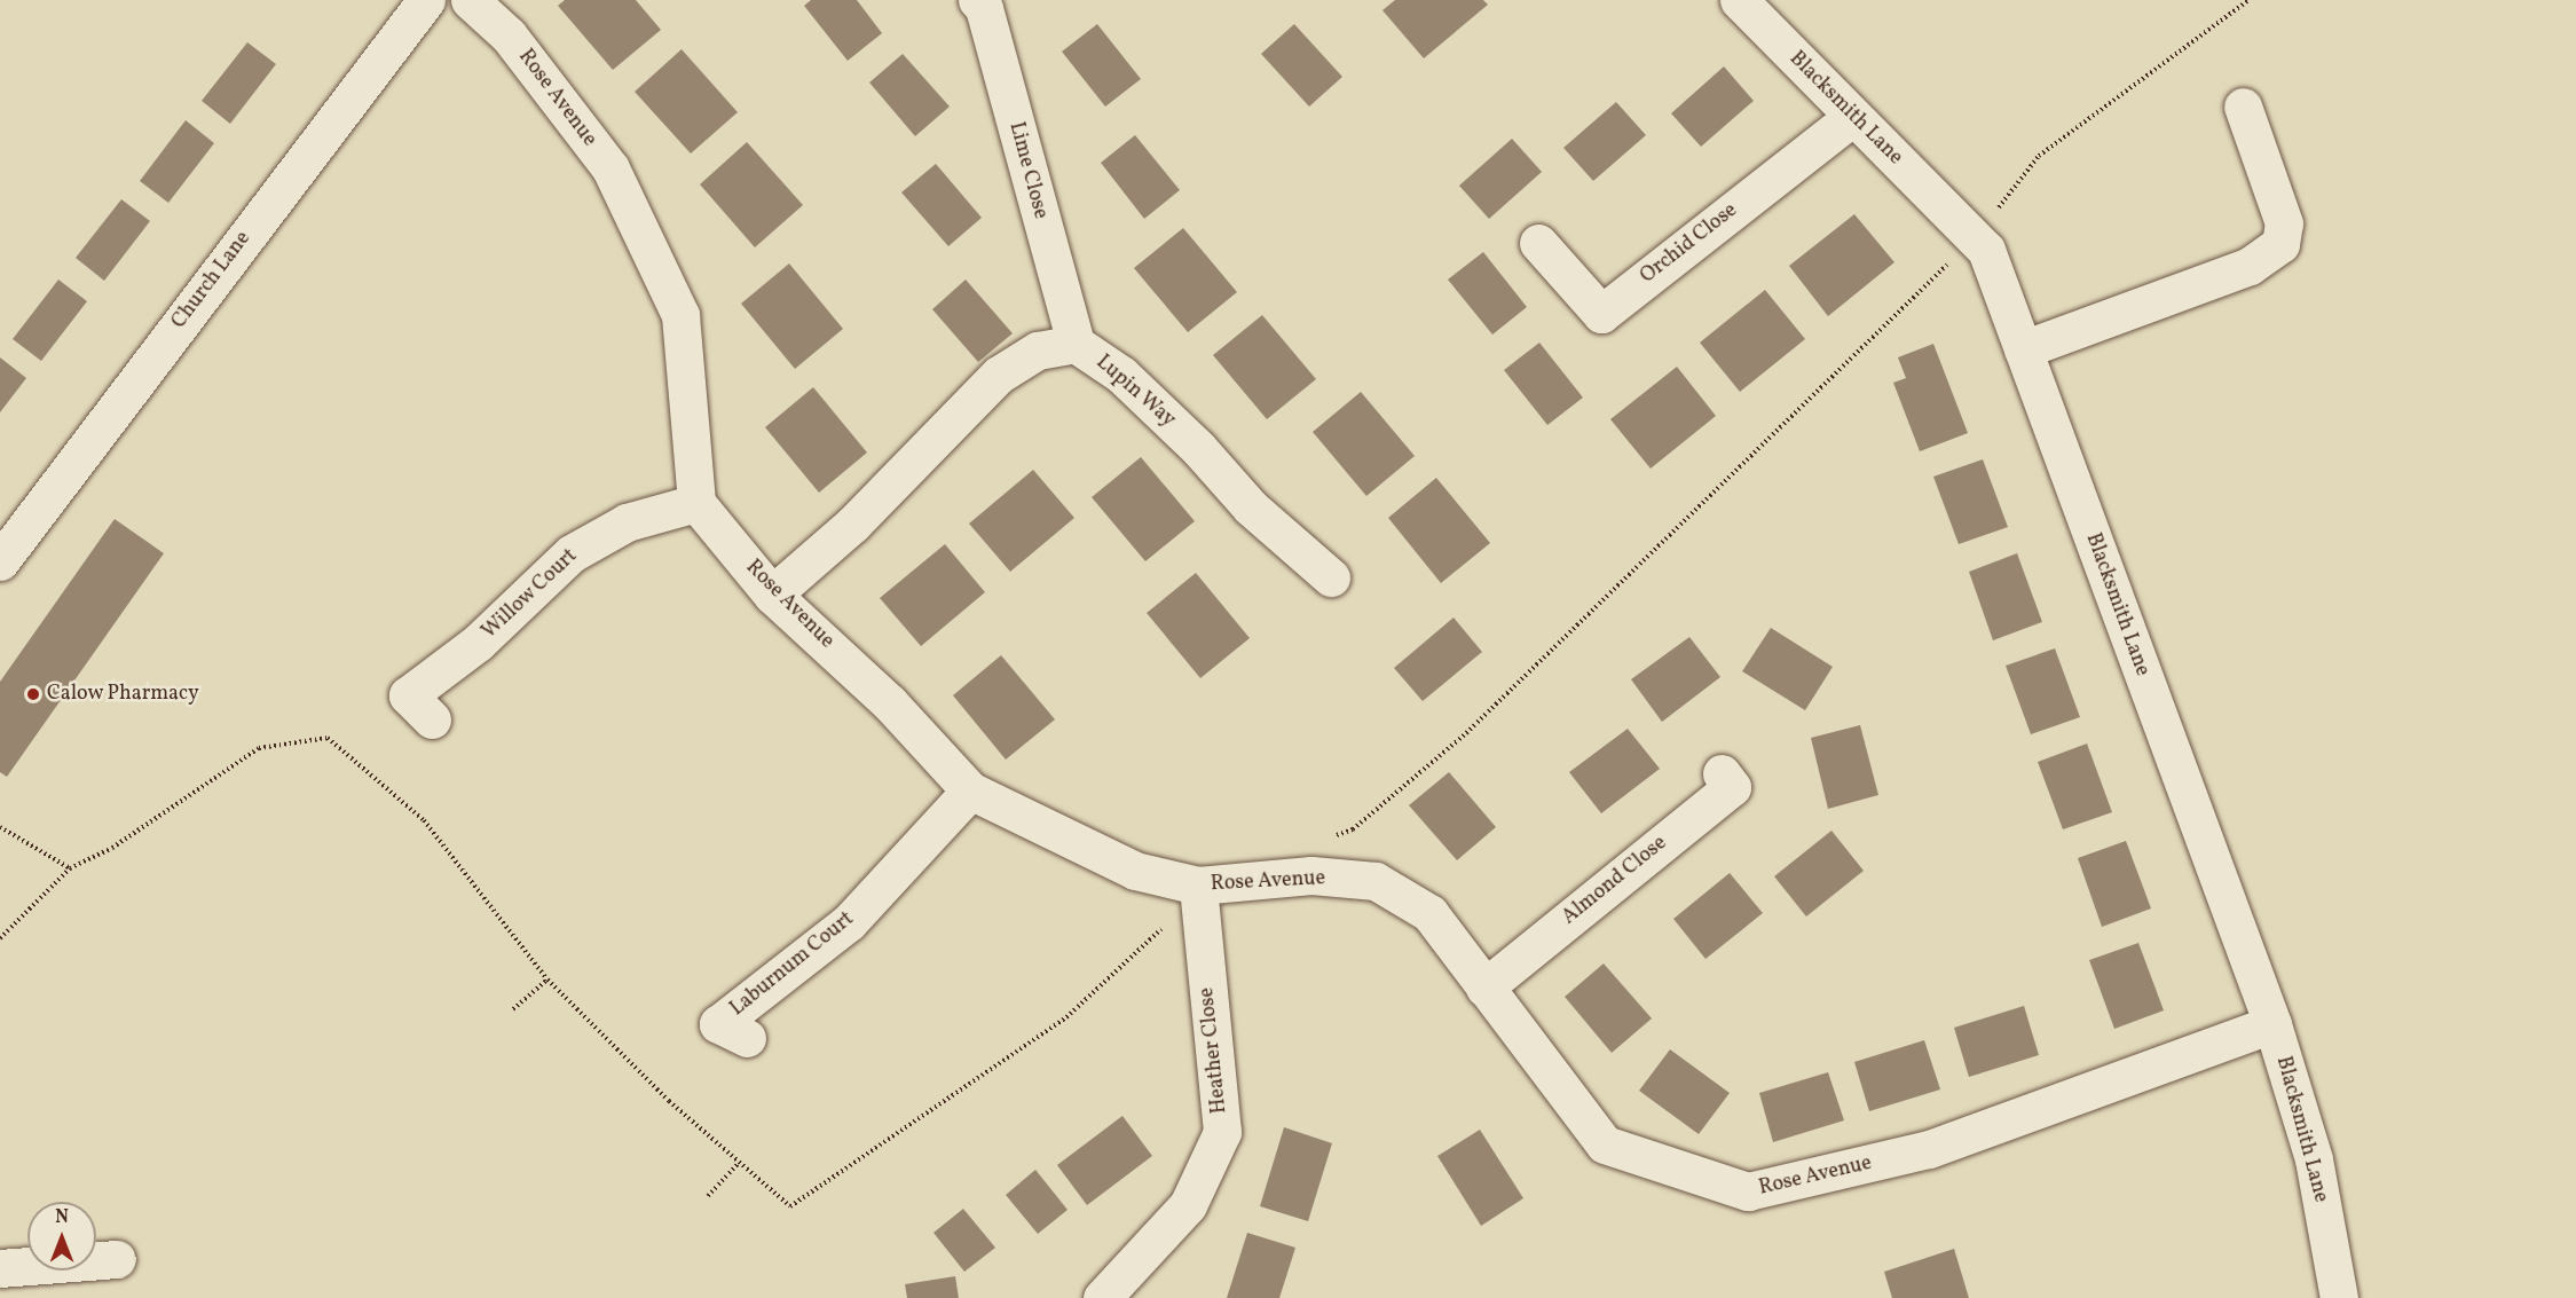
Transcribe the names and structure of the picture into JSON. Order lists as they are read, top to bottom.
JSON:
{
  "streets": {
    "street": [
      "Rose Avenue",
      "Blacksmith Lane",
      "Lime Close",
      "Orchid Close",
      "Church Lane",
      "Lupin Way",
      "Willow Court",
      "Almond Close",
      "Laburnum Court",
      "Heather Close"
    ]
  },
  "crossings": [
    ["Rose Avenue", "Blacksmith Lane"],
    ["Rose Avenue", "Lupin Way"],
    ["Rose Avenue", "Willow Court"],
    ["Rose Avenue", "Almond Close"],
    ["Rose Avenue", "Laburnum Court"],
    ["Rose Avenue", "Heather Close"],
    ["Blacksmith Lane", "Orchid Close"],
    ["Lime Close", "Lupin Way"]
  ],
  "places": ["Calow Pharmacy"],
  "north": "top"
}
